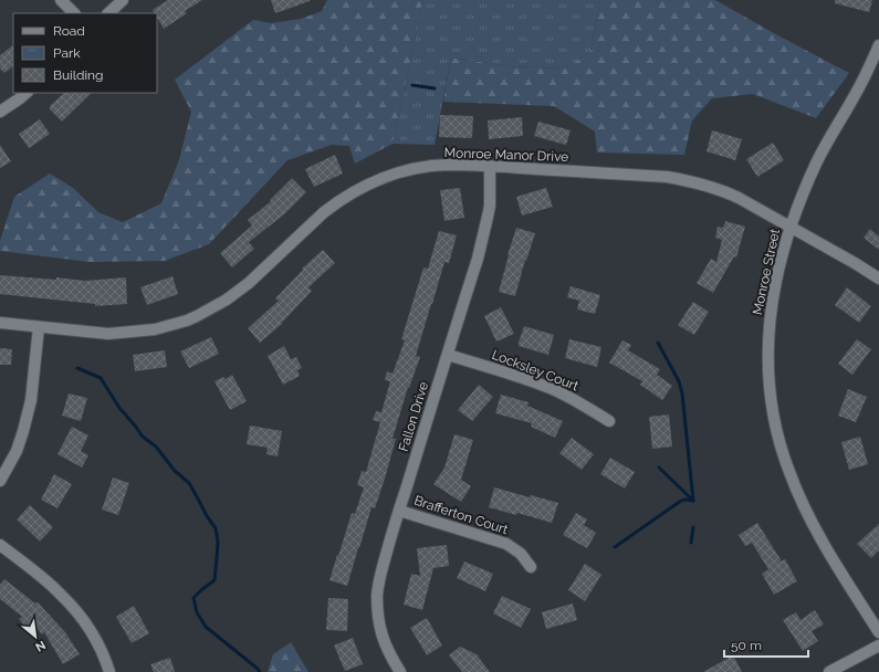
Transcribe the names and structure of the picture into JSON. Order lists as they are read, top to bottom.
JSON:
{
  "streets": {
    "street": [
      "Monroe Manor Drive",
      "Monroe Street",
      "Locksley Court",
      "Fallon Drive",
      "Brafferton Court"
    ]
  },
  "crossings": [
    ["Monroe Manor Drive", "Monroe Street"],
    ["Monroe Manor Drive", "Fallon Drive"],
    ["Locksley Court", "Fallon Drive"],
    ["Fallon Drive", "Brafferton Court"]
  ],
  "legend": ["Road", "Park", "Building"],
  "scale_bar": "50 m",
  "north": "bottom right"
}
